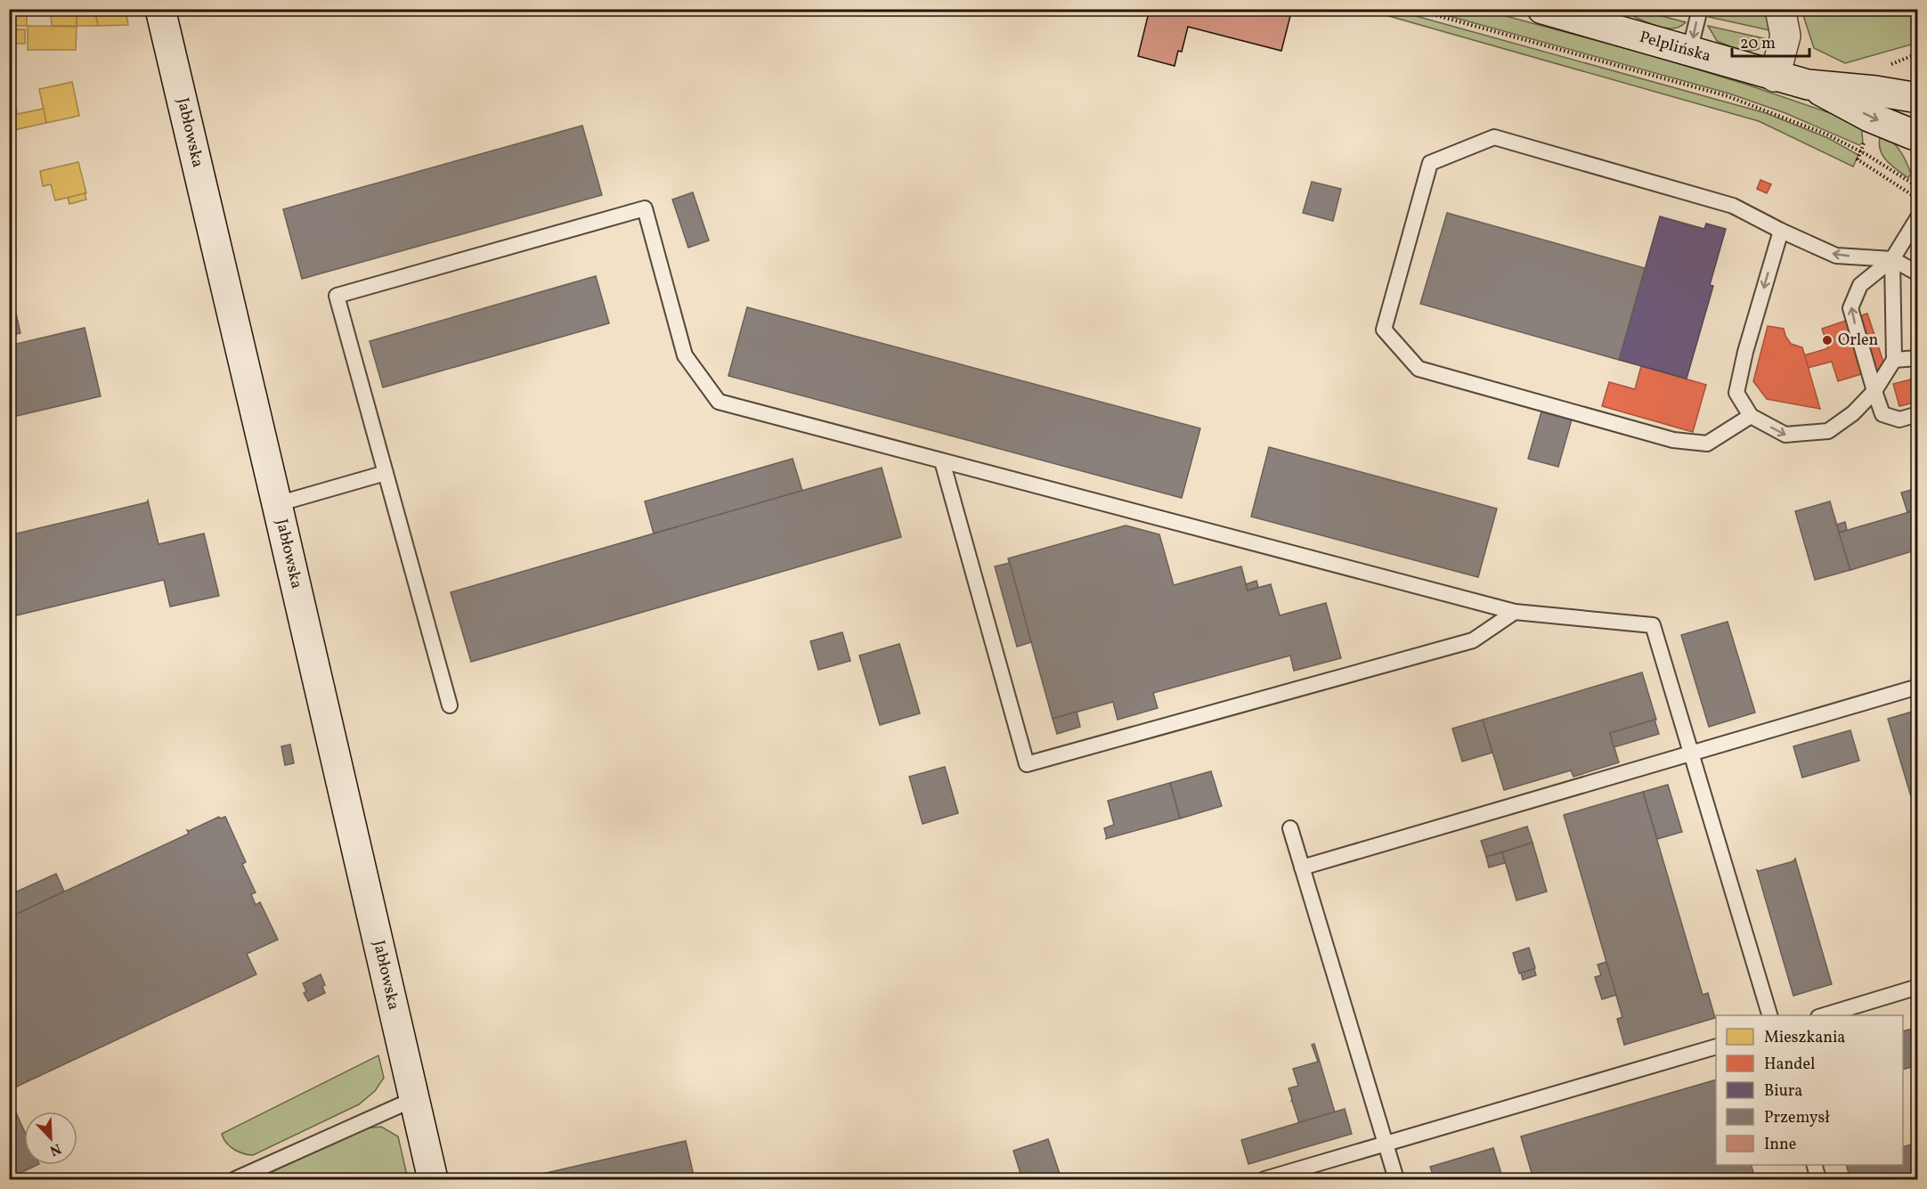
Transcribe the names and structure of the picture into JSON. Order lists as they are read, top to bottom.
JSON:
{
  "streets": {
    "main road": ["Pelplińska", "Jabłowska"]
  },
  "places": ["Orlen"],
  "legend": [
    "Mieszkania",
    "Handel",
    "Biura",
    "Przemysł",
    "Inne"
  ],
  "scale_bar": "20 m",
  "north": "bottom right"
}
